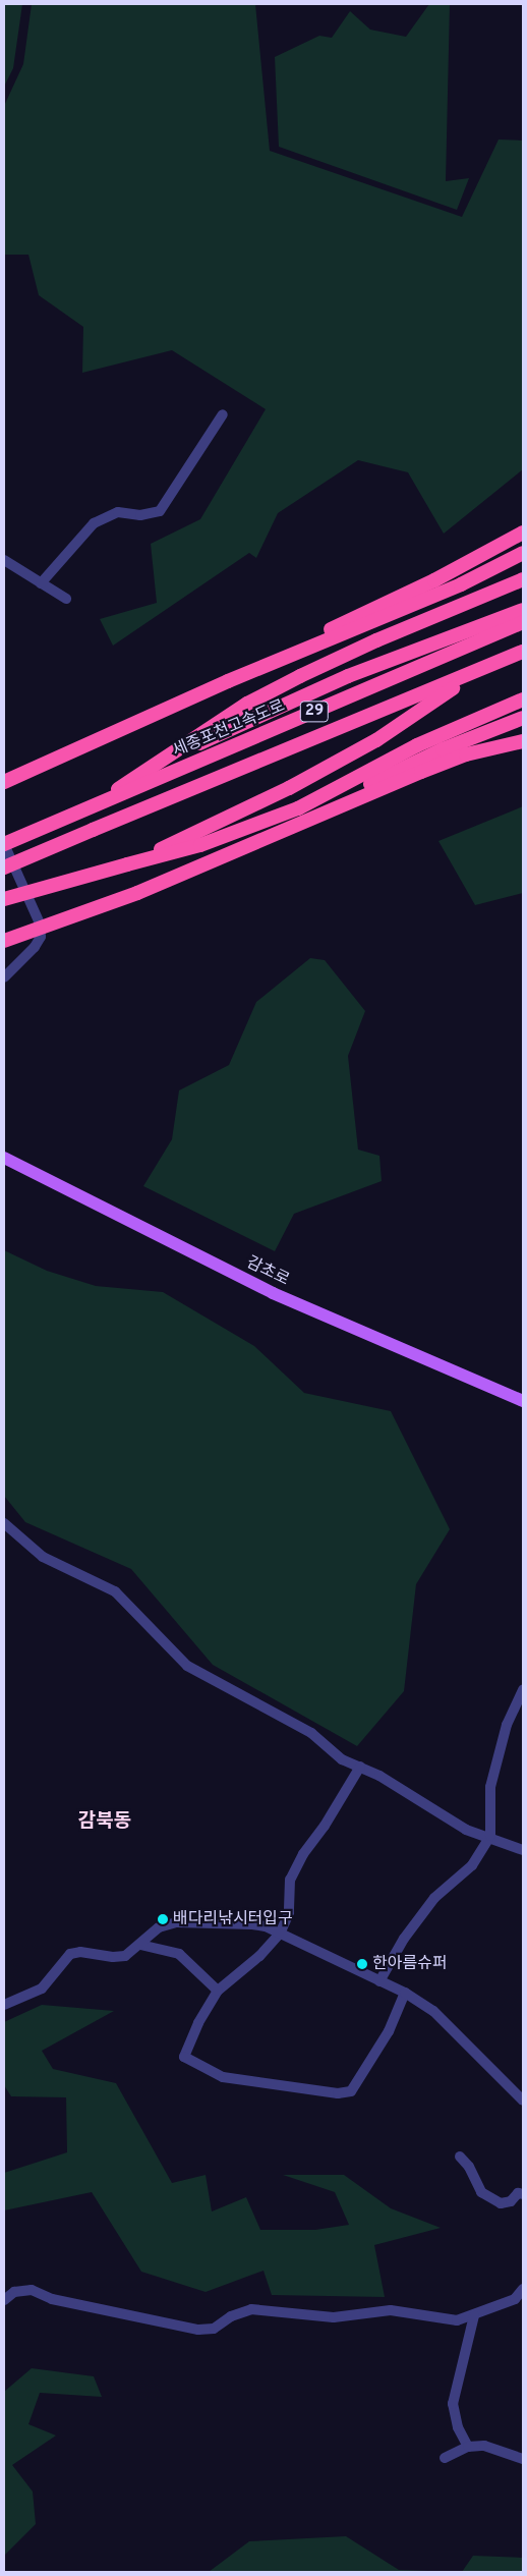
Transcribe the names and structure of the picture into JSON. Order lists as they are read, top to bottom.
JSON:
{
  "streets": {
    "highway": ["29", "세종포천고속도로"],
    "main road": ["감초로"]
  },
  "districts": ["감북동"],
  "places": ["배다리낚시터입구", "한아름슈퍼"]
}
